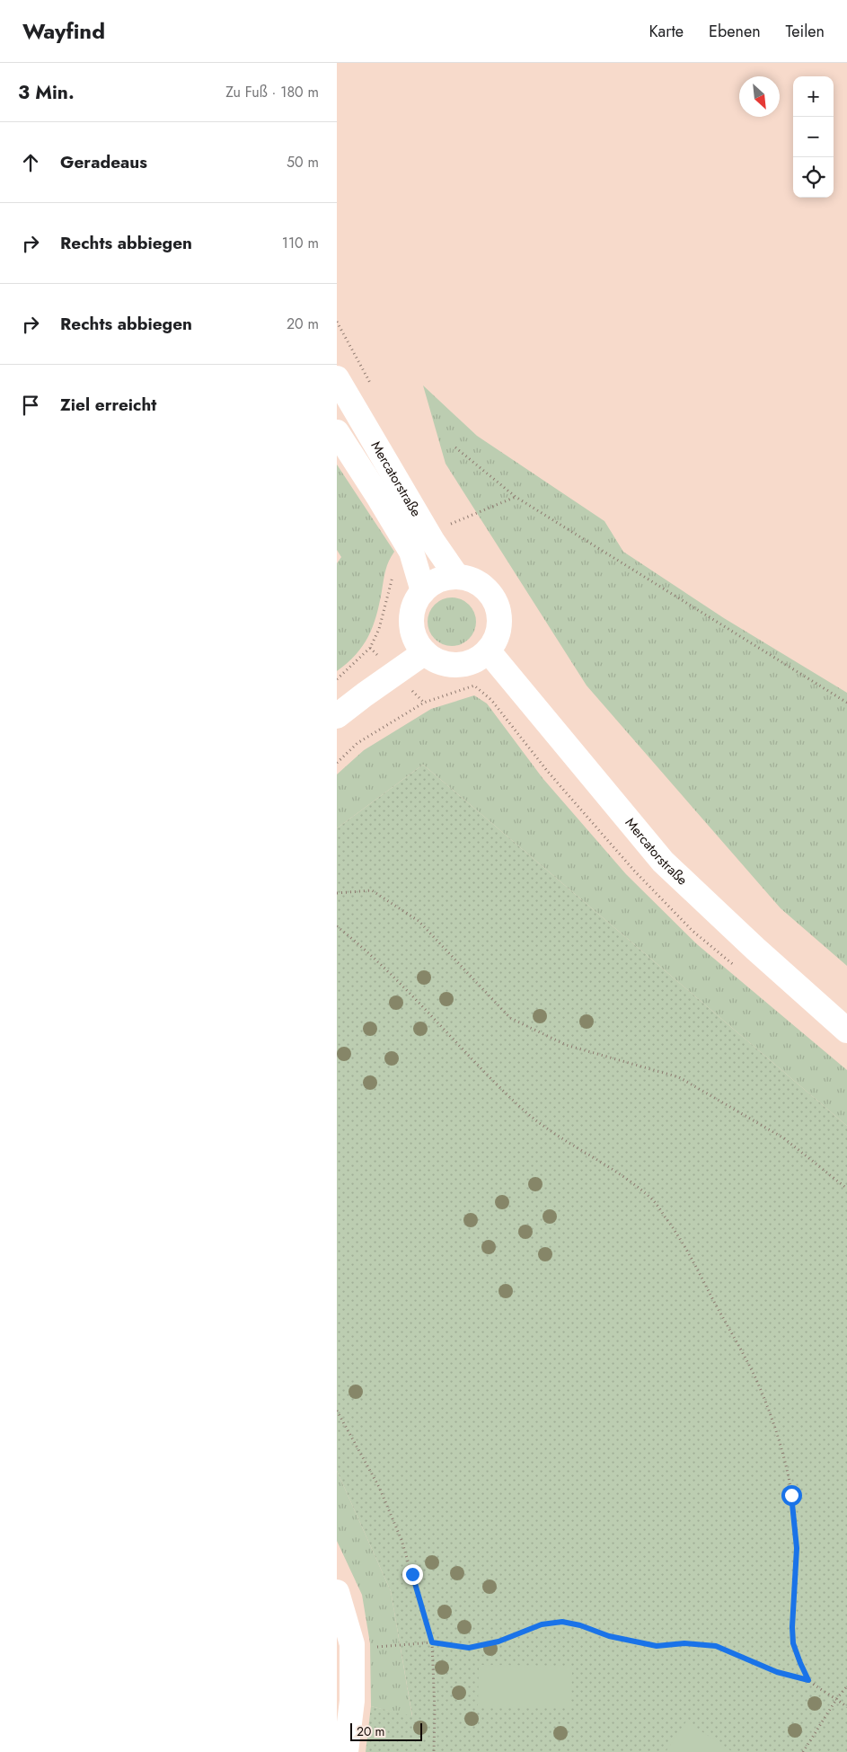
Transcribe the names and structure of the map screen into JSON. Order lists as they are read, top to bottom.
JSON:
{
  "streets": {
    "main road": ["Mercatorstraße"]
  },
  "scale_bar": "20 m",
  "north": "bottom right",
  "page": {
    "header": "Wayfind",
    "nav": ["Karte", "Ebenen", "Teilen"],
    "heading": ["3 Min.", "Zu Fuß · 180 m"],
    "map_buttons": ["+", "−"],
    "list": [
      ["Geradeaus", "50 m"],
      ["Rechts abbiegen", "110 m"],
      ["Rechts abbiegen", "20 m"],
      "Ziel erreicht"
    ],
    "scale": "20 m"
  }
}
